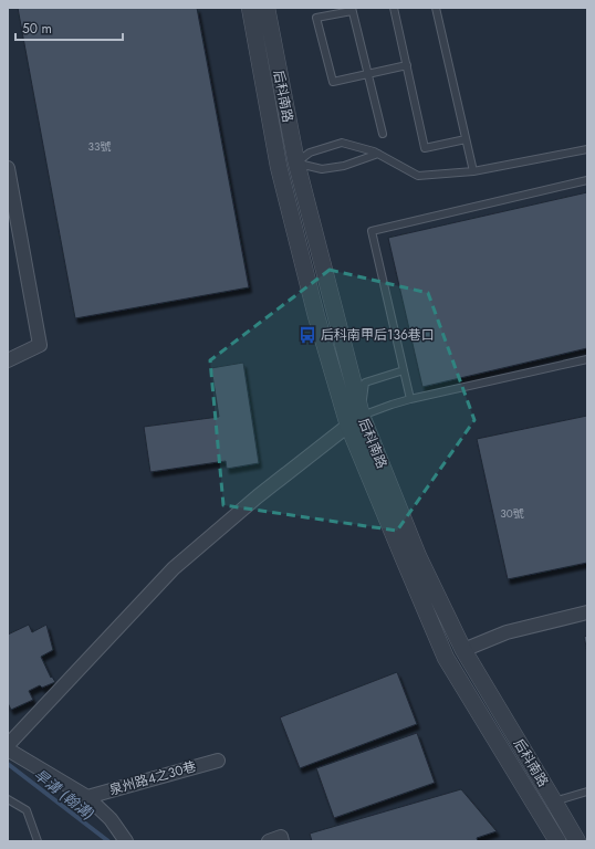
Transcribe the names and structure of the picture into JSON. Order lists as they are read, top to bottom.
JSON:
{
  "streets": {
    "street": ["后科南路", "泉州路4之30巷"]
  },
  "water": ["旱溝 (翰溝)"],
  "places": {
    "bus stop": ["后科南甲后136巷口"]
  },
  "house_numbers": ["33號", "30號"],
  "scale_bar": "50 m"
}
